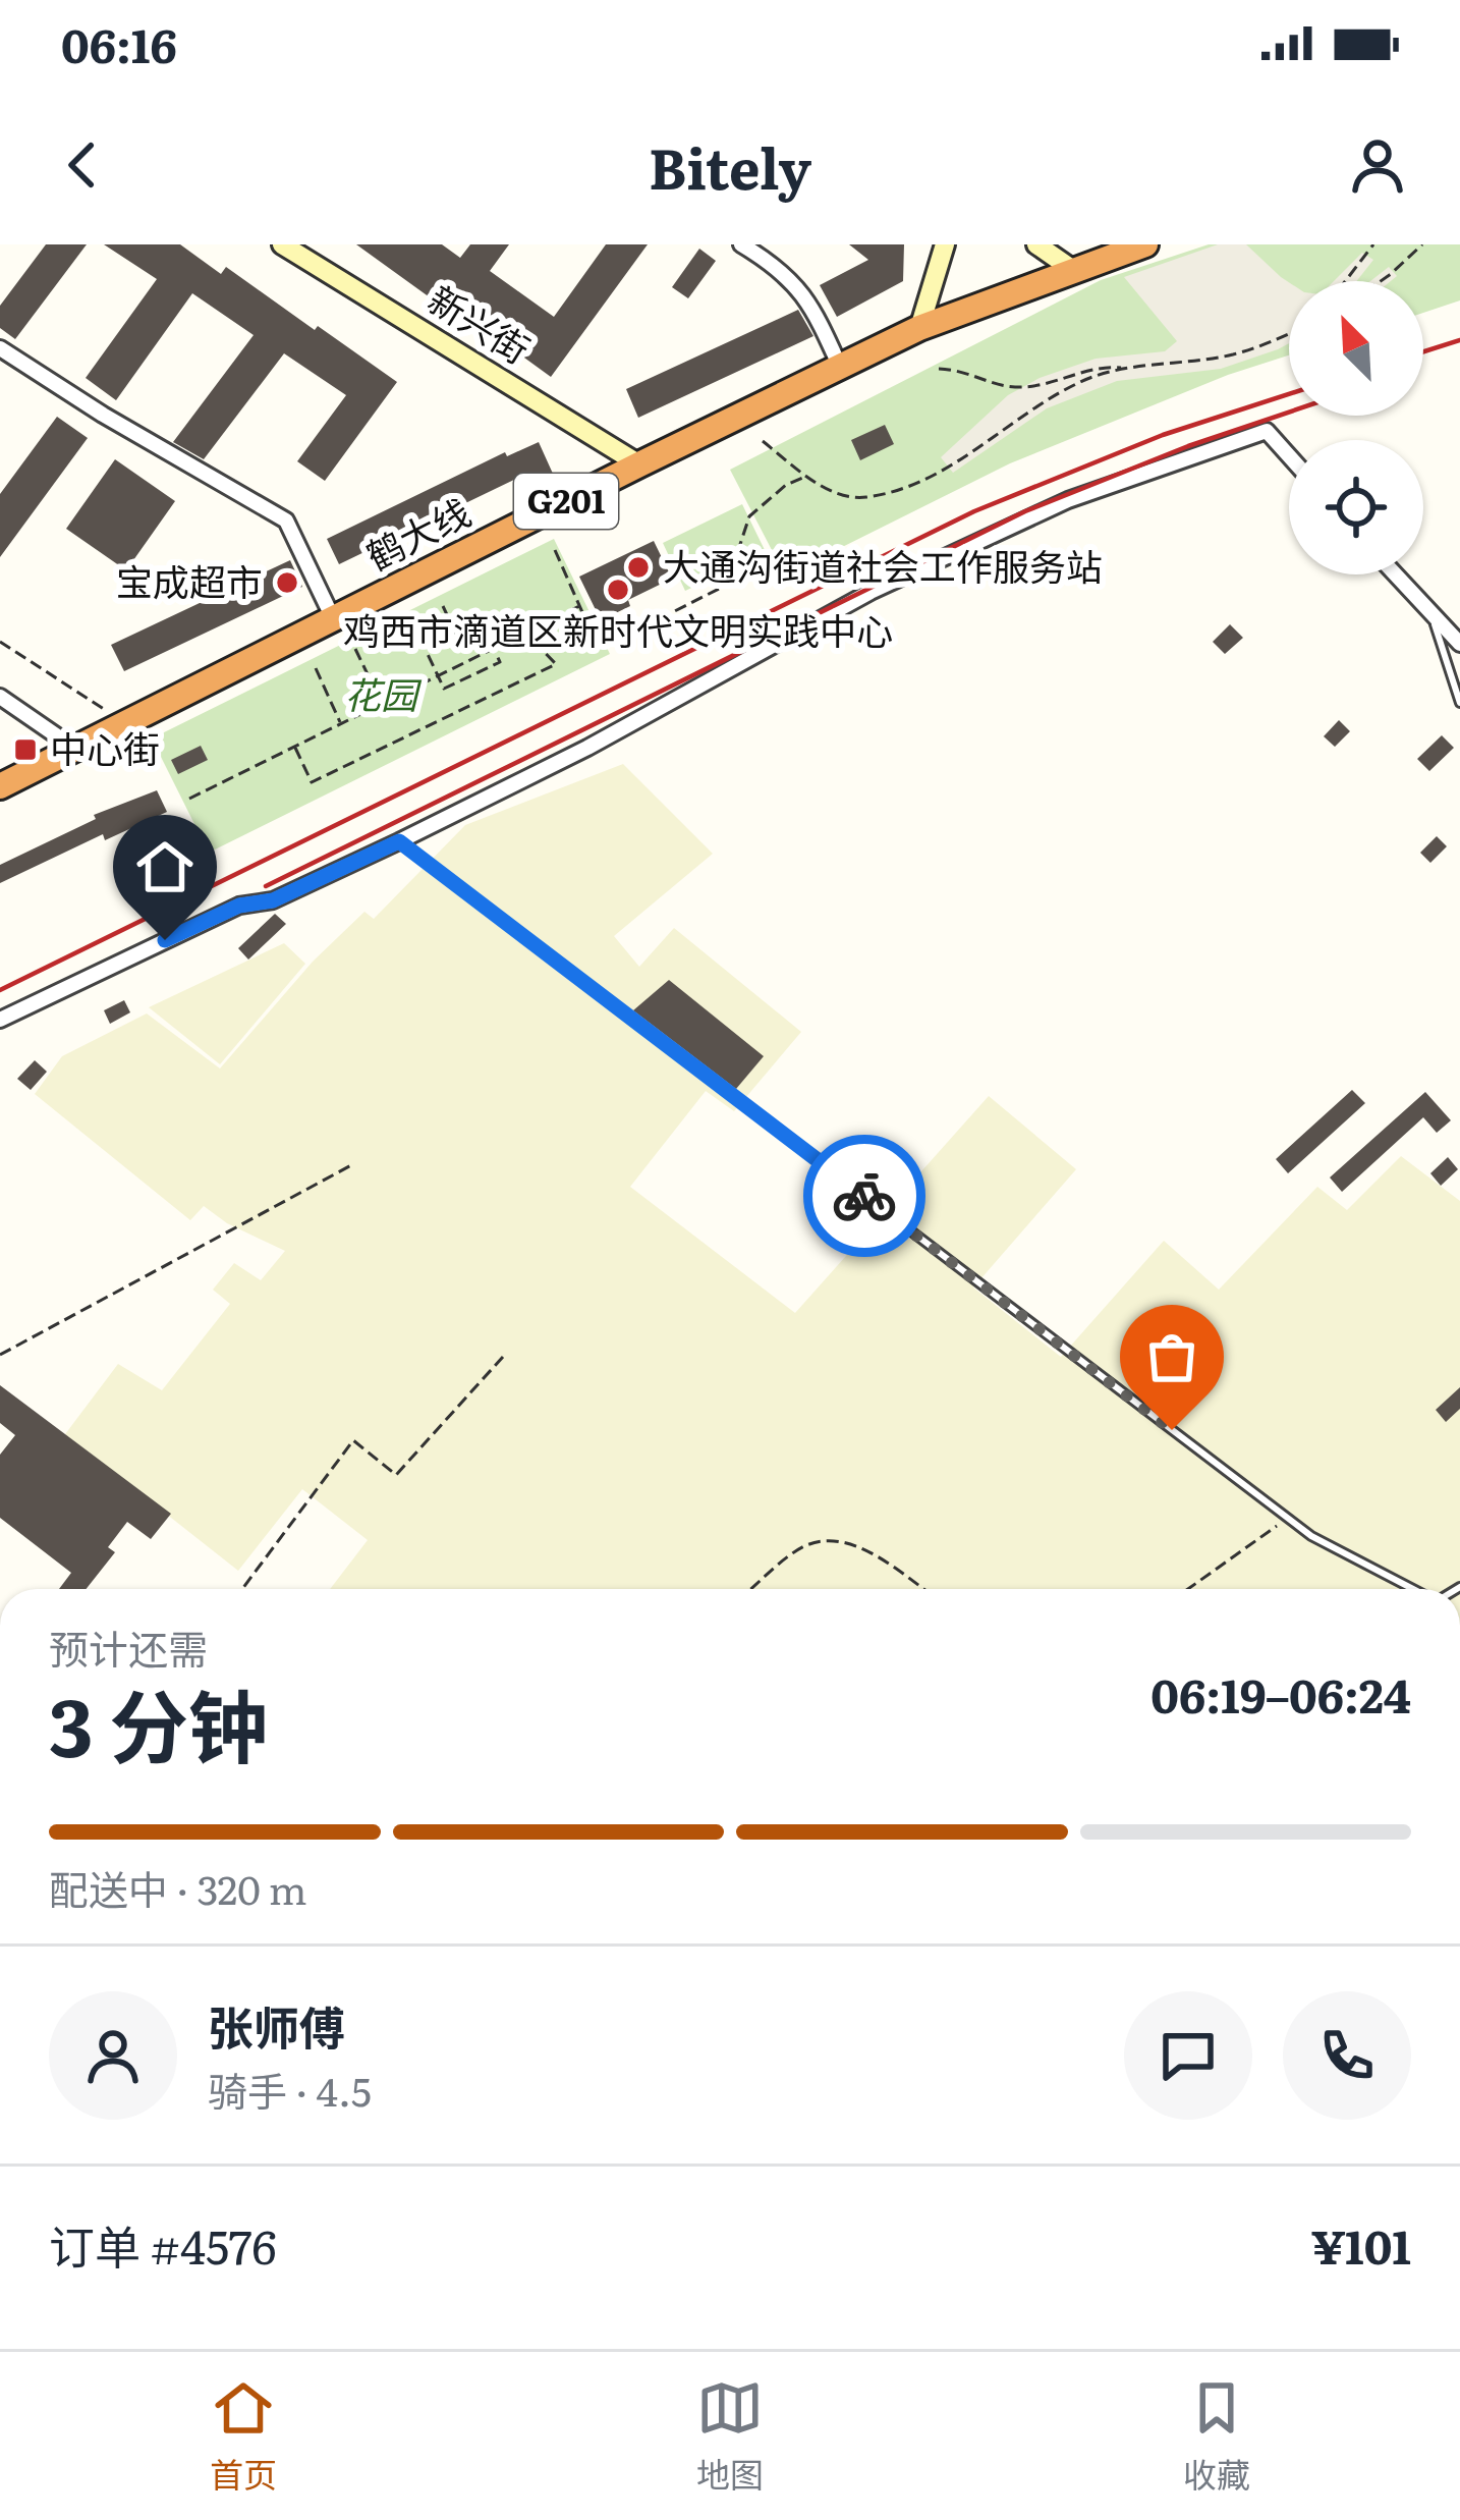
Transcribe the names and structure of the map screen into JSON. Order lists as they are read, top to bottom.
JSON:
{
  "streets": {
    "highway": ["G201", "鹤大线"],
    "street": ["新兴街"]
  },
  "crossings": [
    ["新兴街", "鹤大线"]
  ],
  "parks": ["花园"],
  "places": {
    "other": ["大通沟街道社会工作服务站", "宝成超市", "鸡西市滴道区新时代文明实践中心"],
    "transit": ["中心街"]
  },
  "north": "top left",
  "page": {
    "status": "06:16",
    "header": "Bitely",
    "heading": ["3 分钟", "预计还需", "06:19–06:24"],
    "panel": [
      "张师傅",
      "骑手 · 4.5",
      "订单 #4576",
      "¥101"
    ],
    "bar": "配送中 · 320 m",
    "tabs": ["首页", "地图", "收藏"]
  }
}
